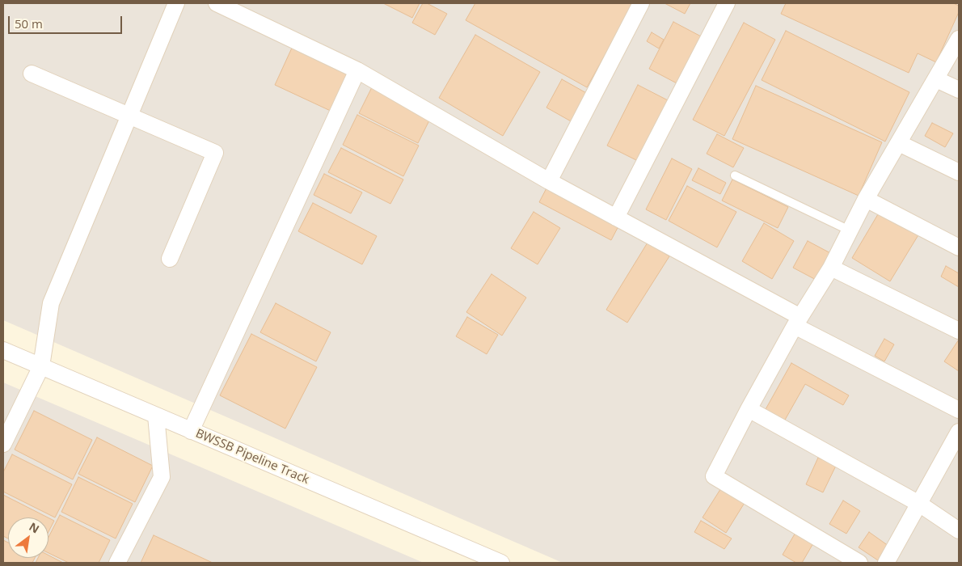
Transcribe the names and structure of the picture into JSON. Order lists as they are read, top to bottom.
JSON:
{
  "streets": {
    "street": ["BWSSB Pipeline Track"]
  },
  "scale_bar": "50 m",
  "north": "top right"
}
